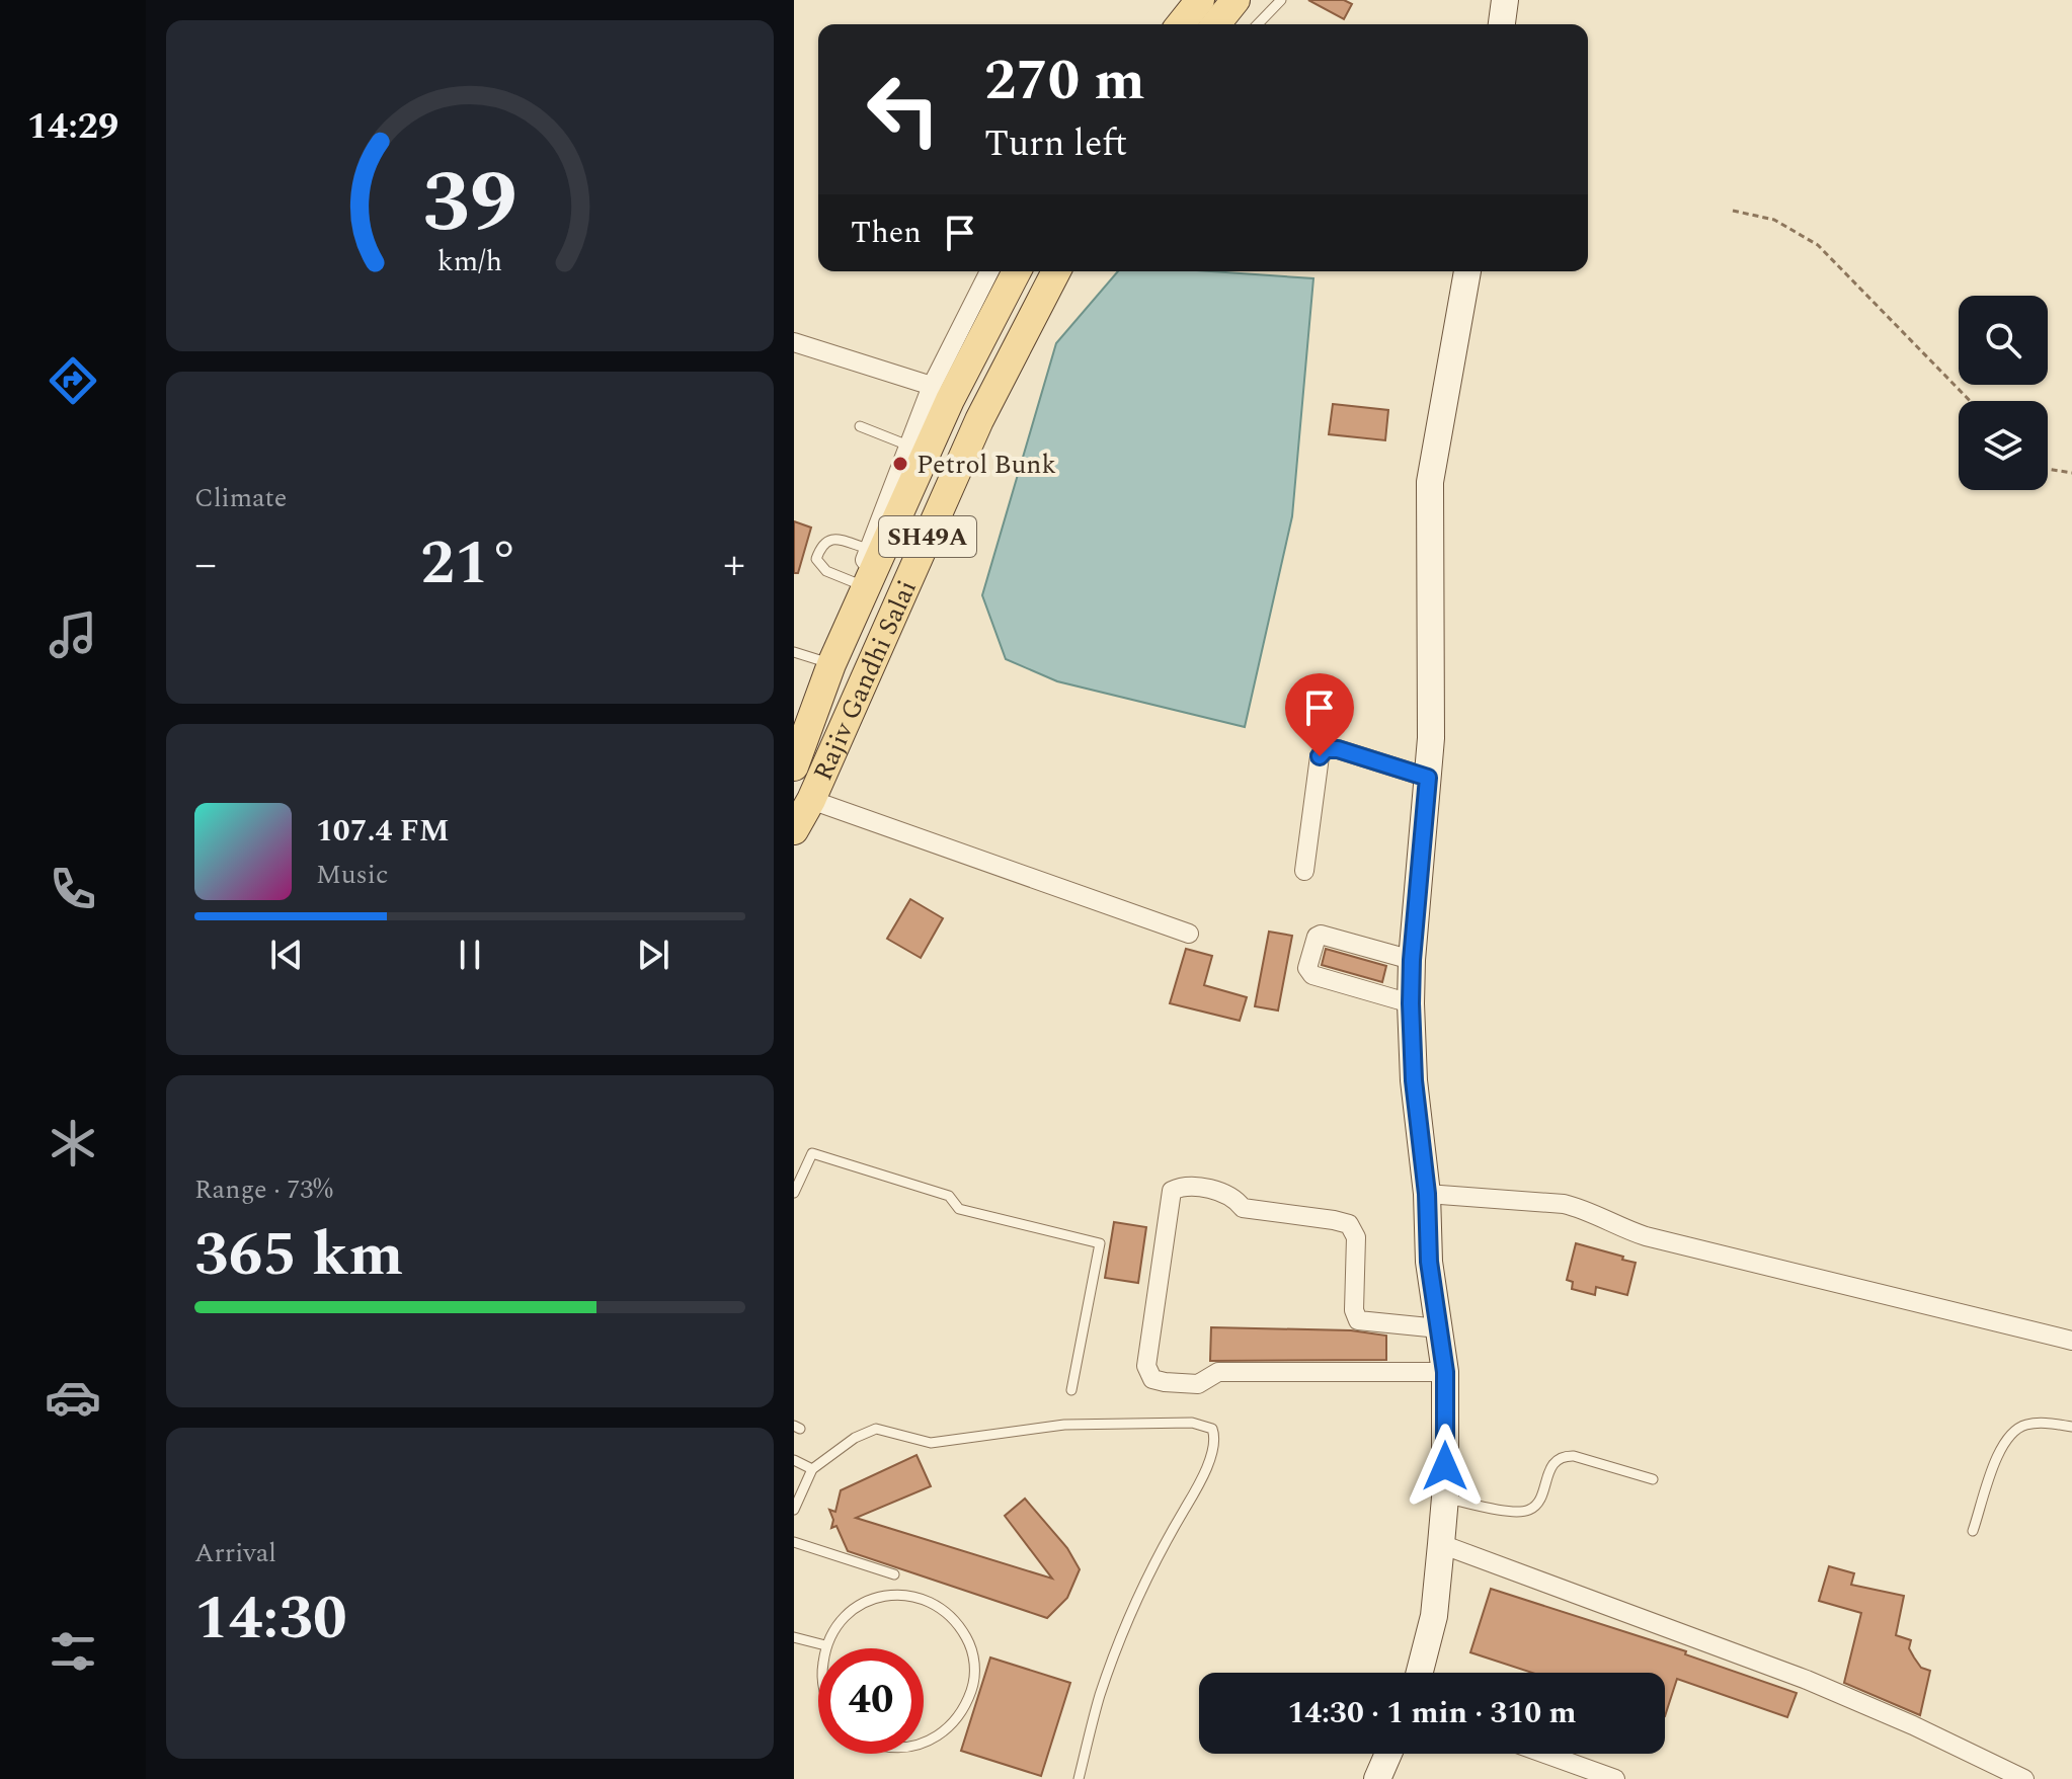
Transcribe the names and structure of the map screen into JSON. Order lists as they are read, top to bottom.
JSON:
{
  "streets": {
    "main road": ["SH49A", "Rajiv Gandhi Salai"]
  },
  "places": ["Petrol Bunk"],
  "page": {
    "tabs": "14:29",
    "turn": ["270 m", "Turn left"],
    "then": "Then",
    "tile": [
      "Climate",
      ["Range · 73%", "365 km"],
      ["Arrival", "14:30"]
    ],
    "heat": ["−", "21°", "+"],
    "song": ["107.4 FM", "Music"],
    "limit": "40",
    "trip": "14:30 · 1 min · 310 m",
    "gauge": ["39", "km/h"]
  }
}
